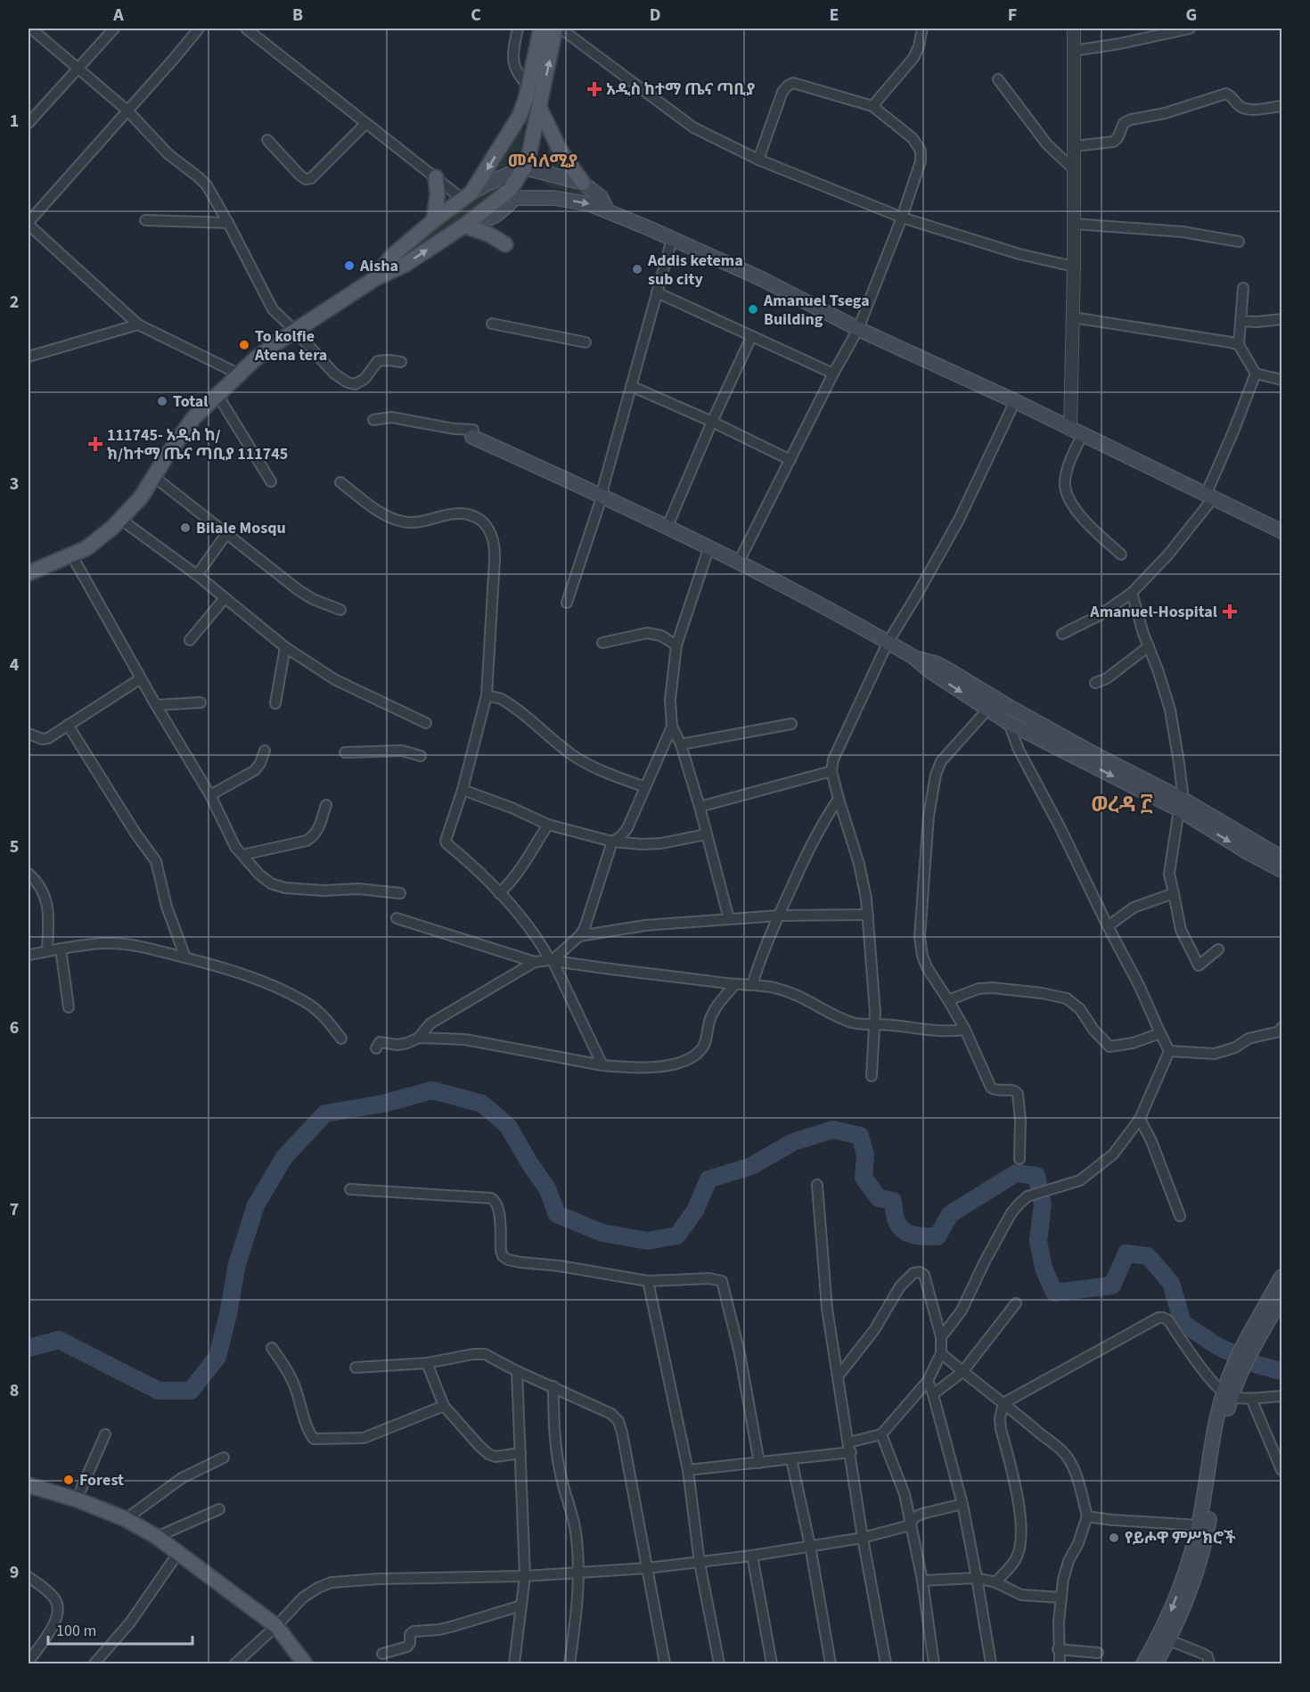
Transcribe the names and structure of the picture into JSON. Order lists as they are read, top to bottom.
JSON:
{
  "districts": ["መሳለሚያ", "ወረዳ ፫"],
  "places": {
    "health": ["አዲስ ከተማ ጤና ጣቢያ", "111745- አዲስ ከ/ ክ/ከተማ ጤና ጣቢያ 111745", "Amanuel-Hospital"],
    "other": [
      "Aisha",
      "Addis ketema sub city",
      "Amanuel Tsega Building",
      "To kolfie Atena tera",
      "Total",
      "Bilale Mosqu",
      "Forest",
      "የይሖዋ ምሥክሮች"
    ]
  },
  "scale_bar": "100 m",
  "grid": {
    "columns": [
      "A",
      "B",
      "C",
      "D",
      "E",
      "F",
      "G"
    ],
    "rows": [
      "1",
      "2",
      "3",
      "4",
      "5",
      "6",
      "7",
      "8",
      "9"
    ]
  }
}
